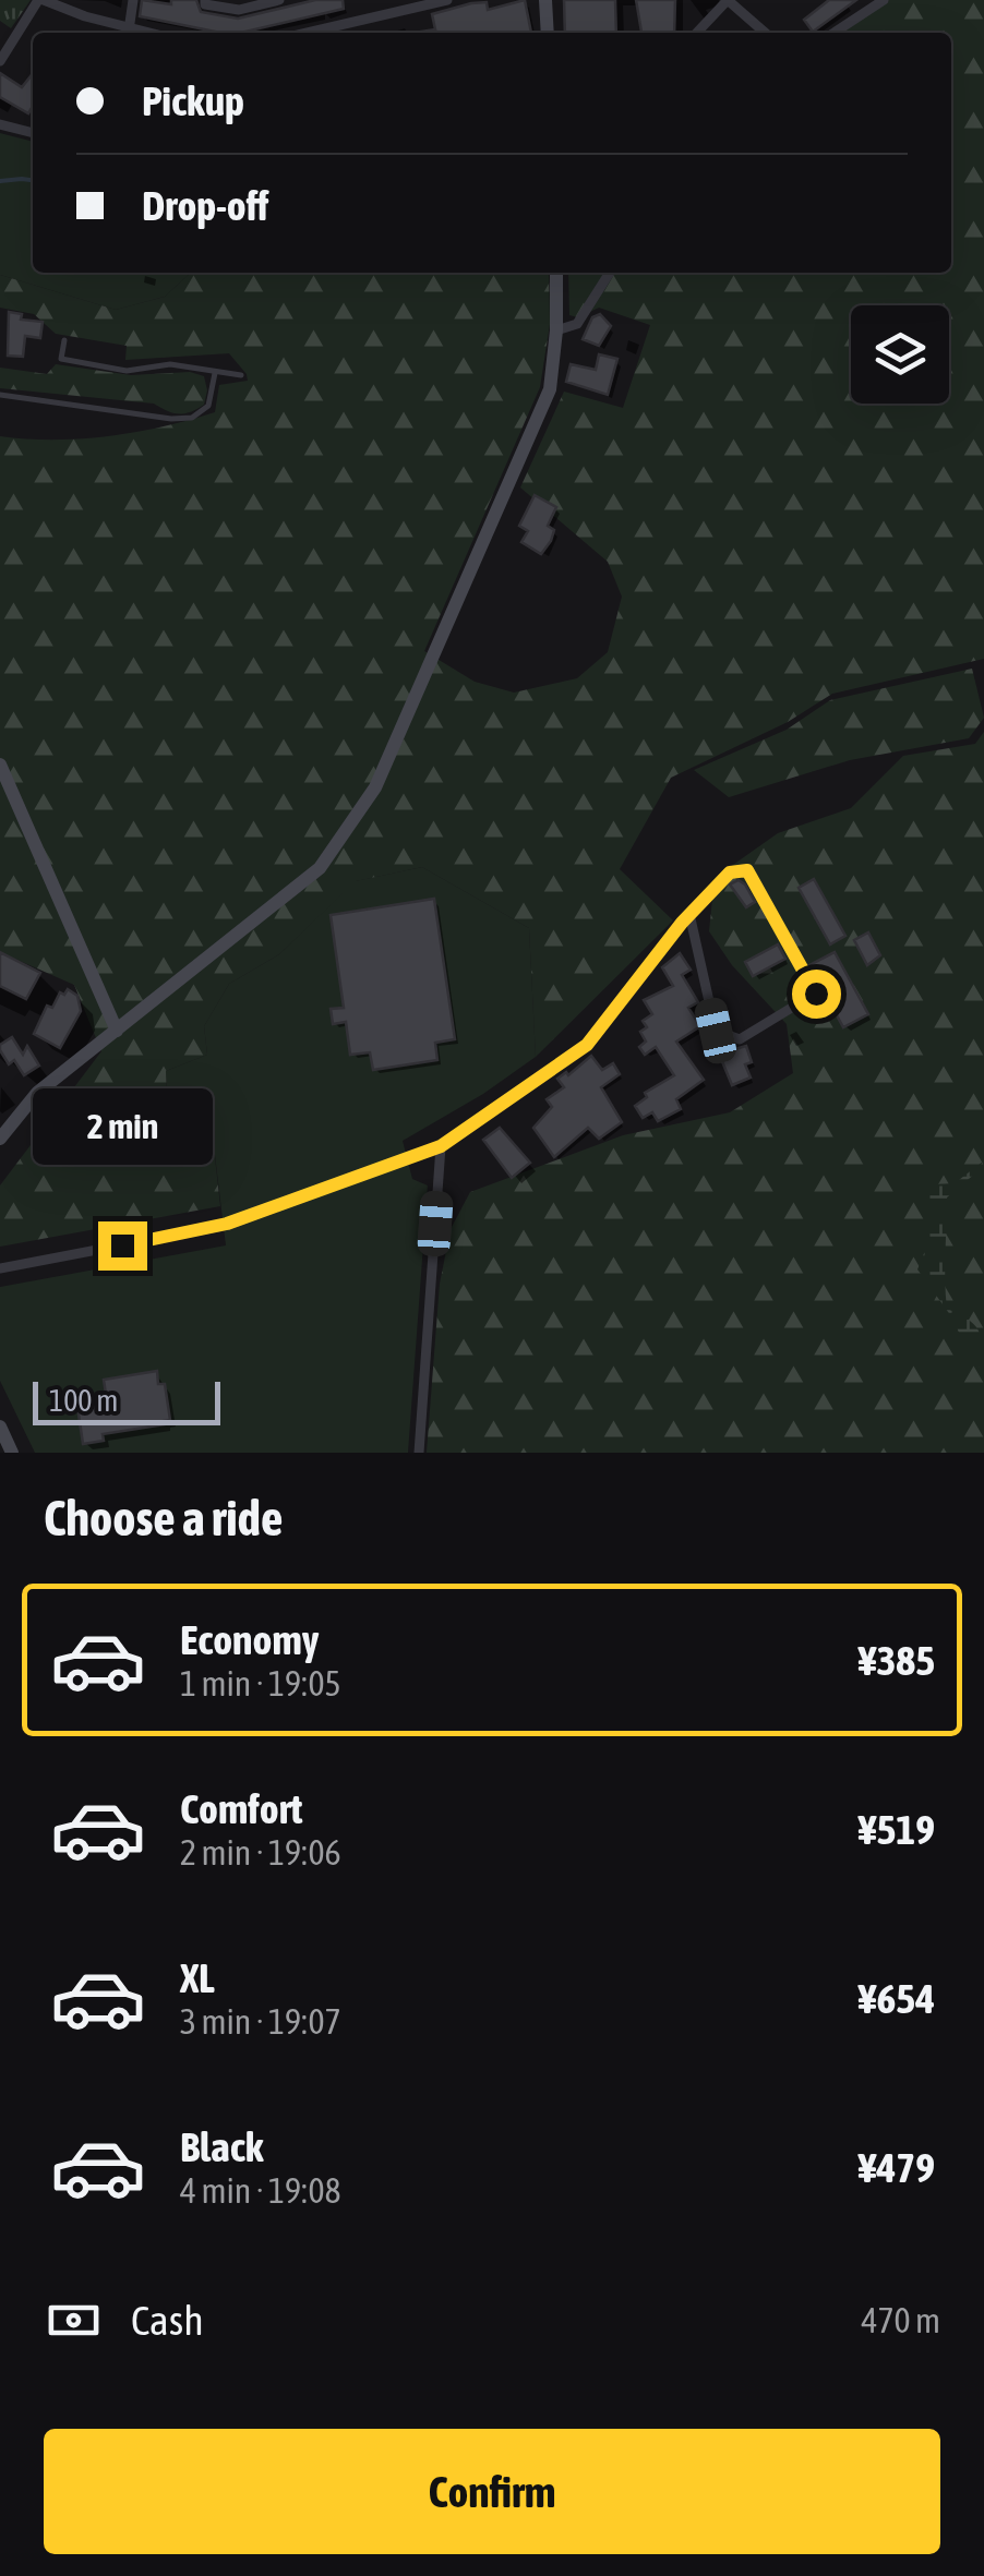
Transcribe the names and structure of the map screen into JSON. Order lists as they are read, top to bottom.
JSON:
{
  "scale_bar": "100 m",
  "page": {
    "banner": ["Pickup", "Drop-off"],
    "bubble": "2 min",
    "scale": "100 m",
    "heading": "Choose a ride",
    "list": [
      {
        "name": "Economy",
        "note": "1 min · 19:05",
        "value": "¥385"
      },
      {
        "name": "Comfort",
        "note": "2 min · 19:06",
        "value": "¥519"
      },
      {
        "name": "XL",
        "note": "3 min · 19:07",
        "value": "¥654"
      },
      {
        "name": "Black",
        "note": "4 min · 19:08",
        "value": "¥479"
      }
    ],
    "pay": ["Cash", "470 m"],
    "buttons": "Confirm"
  }
}
